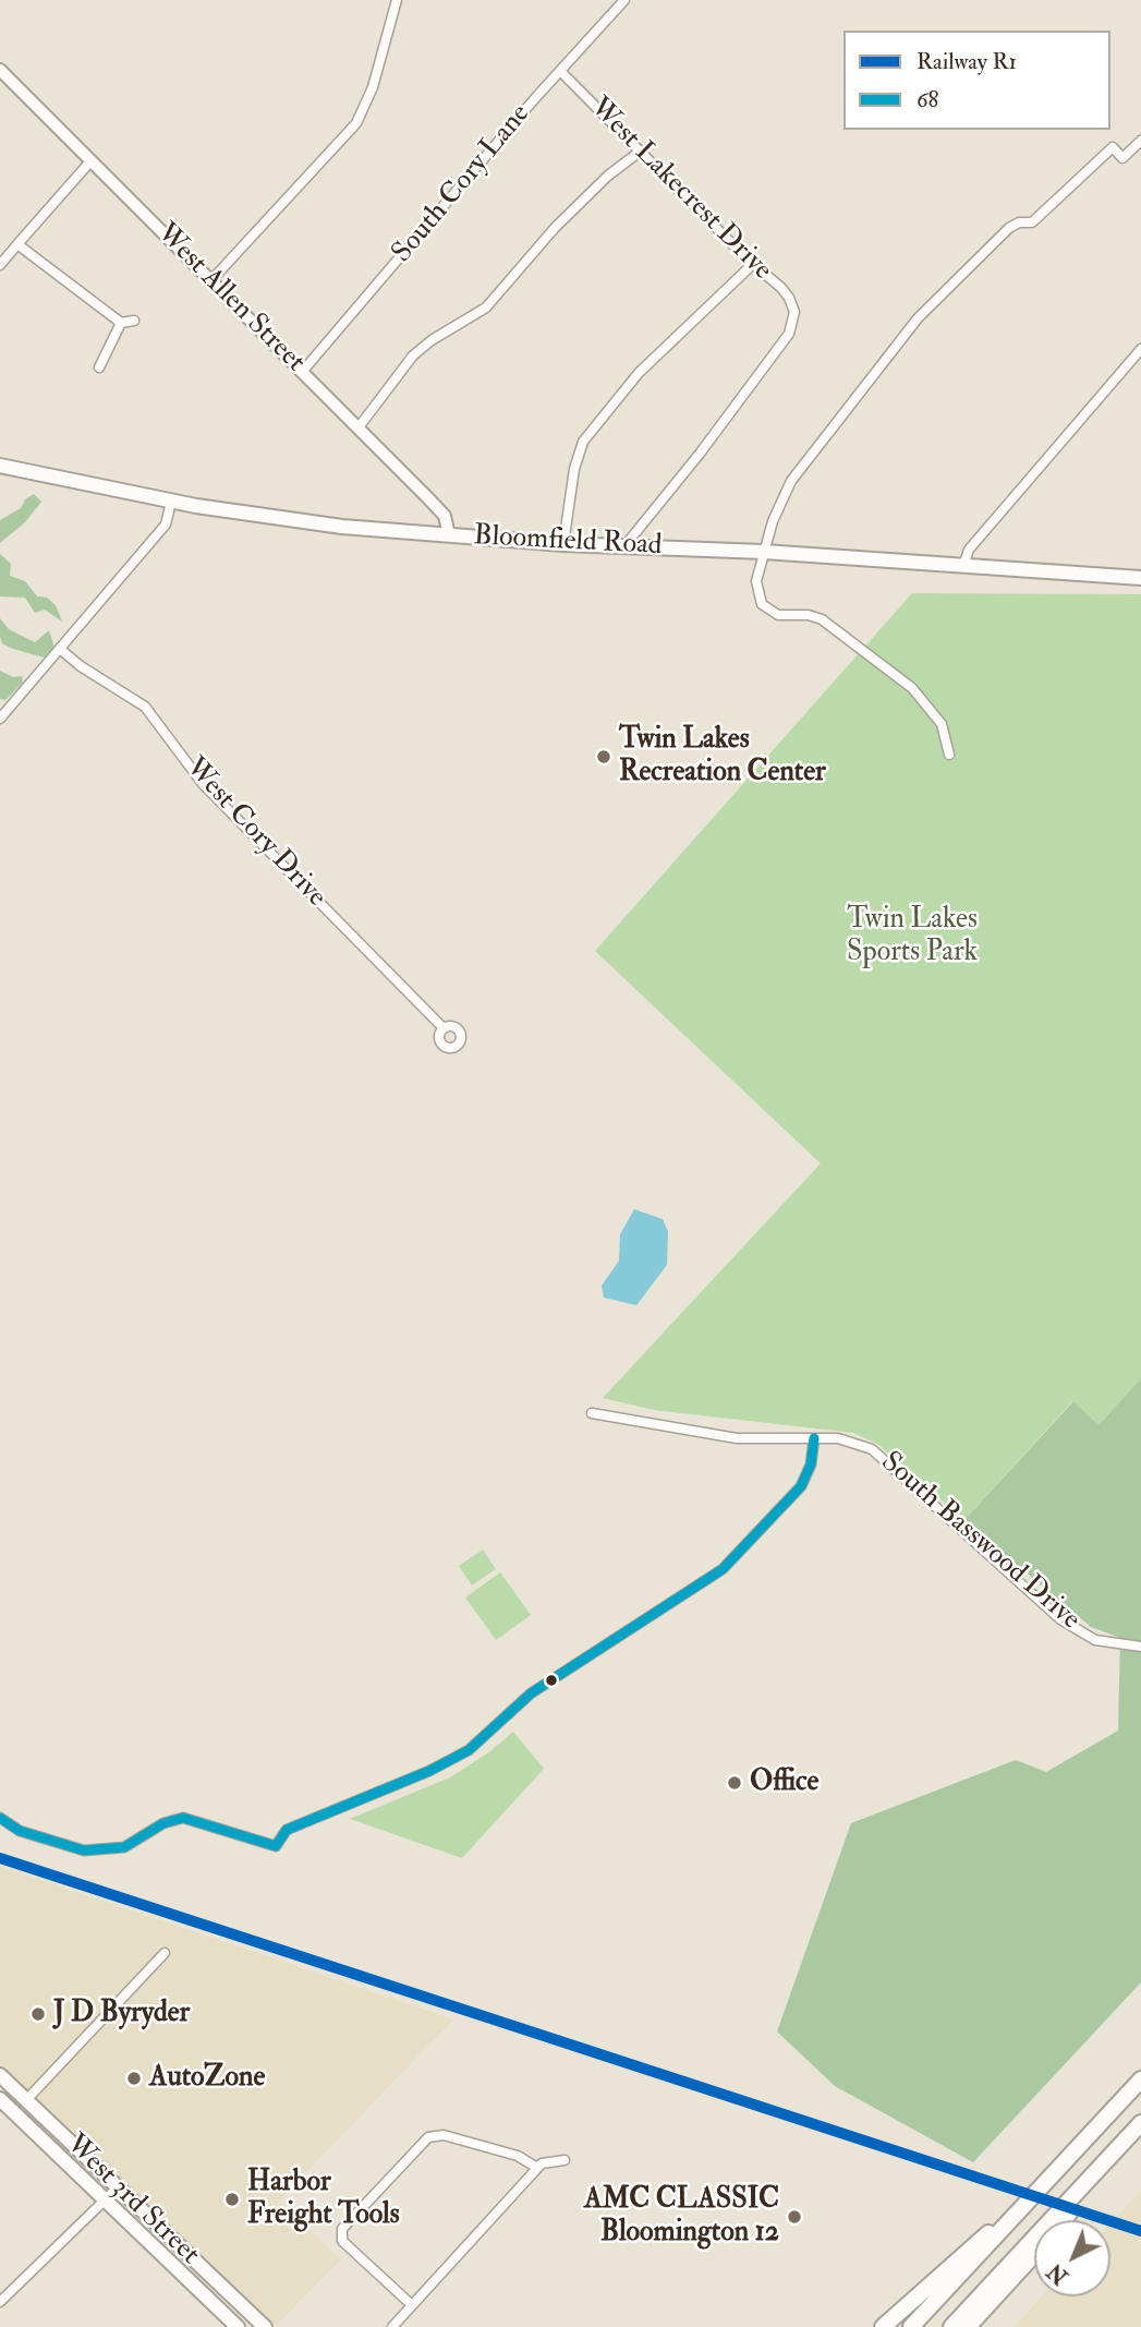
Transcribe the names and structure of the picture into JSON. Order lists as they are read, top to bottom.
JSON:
{
  "streets": {
    "main road": ["Bloomfield Road", "West 3rd Street"],
    "street": [
      "South Cory Lane",
      "West Lakecrest Drive",
      "West Allen Street",
      "West Cory Drive",
      "South Basswood Drive"
    ]
  },
  "crossings": [
    ["South Cory Lane", "West Lakecrest Drive"],
    ["South Cory Lane", "West Allen Street"],
    ["West Lakecrest Drive", "Bloomfield Road"],
    ["West Allen Street", "Bloomfield Road"]
  ],
  "parks": ["Twin Lakes Sports Park"],
  "places": [
    "Twin Lakes Recreation Center",
    "Office",
    "J D Byryder",
    "AutoZone",
    "Harbor Freight Tools",
    "AMC CLASSIC Bloomington 12"
  ],
  "lines": ["transit line 68", "rail line R1"],
  "legend": ["Railway R1", "68"],
  "north": "bottom left"
}
